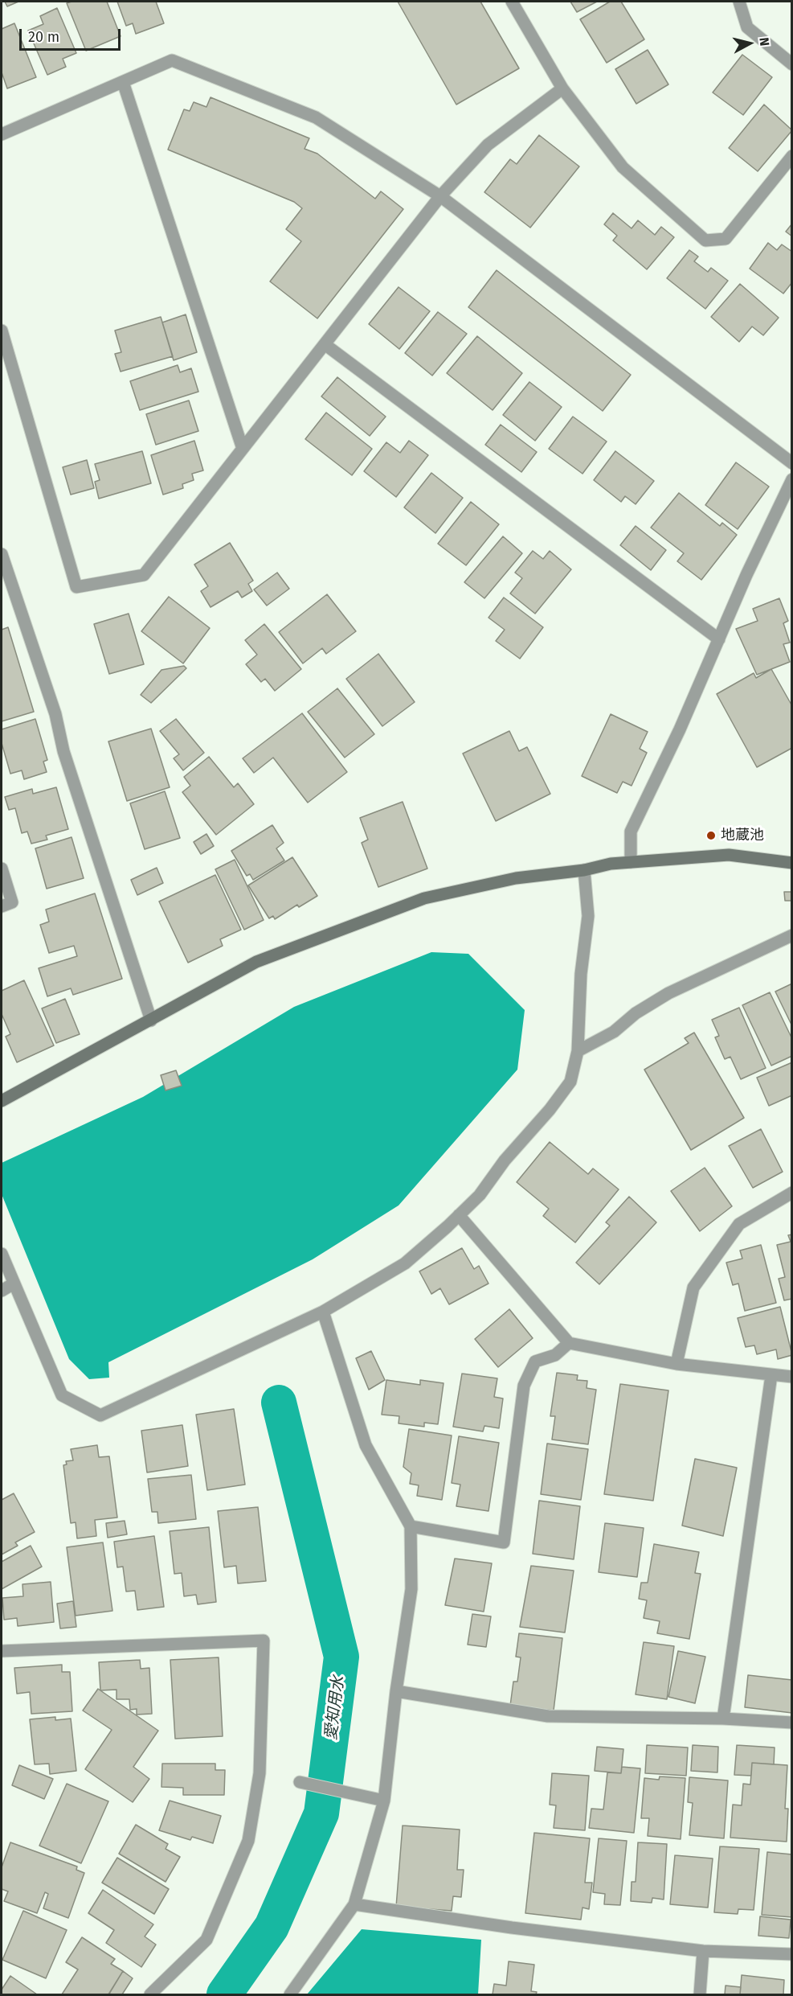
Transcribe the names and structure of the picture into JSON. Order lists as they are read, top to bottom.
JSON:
{
  "water": ["愛知用水"],
  "places": ["地蔵池"],
  "scale_bar": "20 m",
  "north": "right"
}
